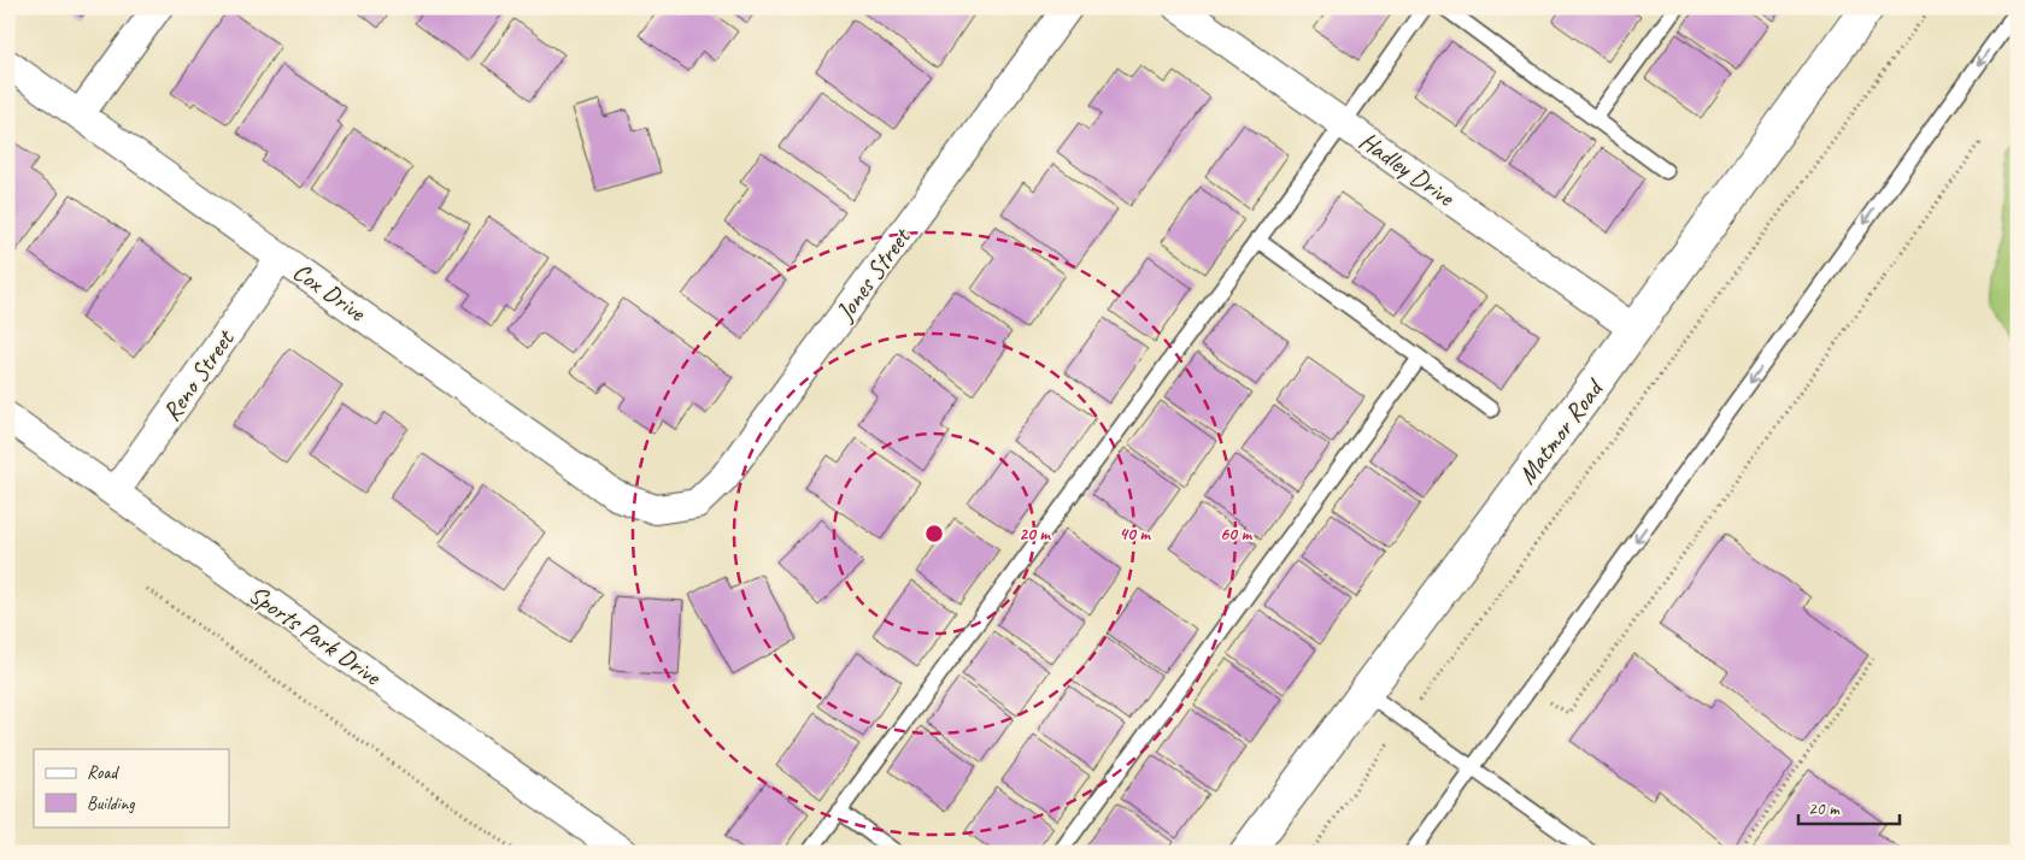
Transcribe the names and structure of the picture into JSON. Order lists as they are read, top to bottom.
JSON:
{
  "streets": {
    "street": [
      "Hadley Drive",
      "Jones Street",
      "Cox Drive",
      "Reno Street",
      "Matmor Road",
      "Sports Park Drive"
    ]
  },
  "crossings": [
    ["Hadley Drive", "Matmor Road"],
    ["Jones Street", "Cox Drive"],
    ["Cox Drive", "Reno Street"],
    ["Reno Street", "Sports Park Drive"]
  ],
  "legend": ["Road", "Building"],
  "scale_bar": "20 m",
  "rings": ["20 m", "40 m", "60 m"]
}
